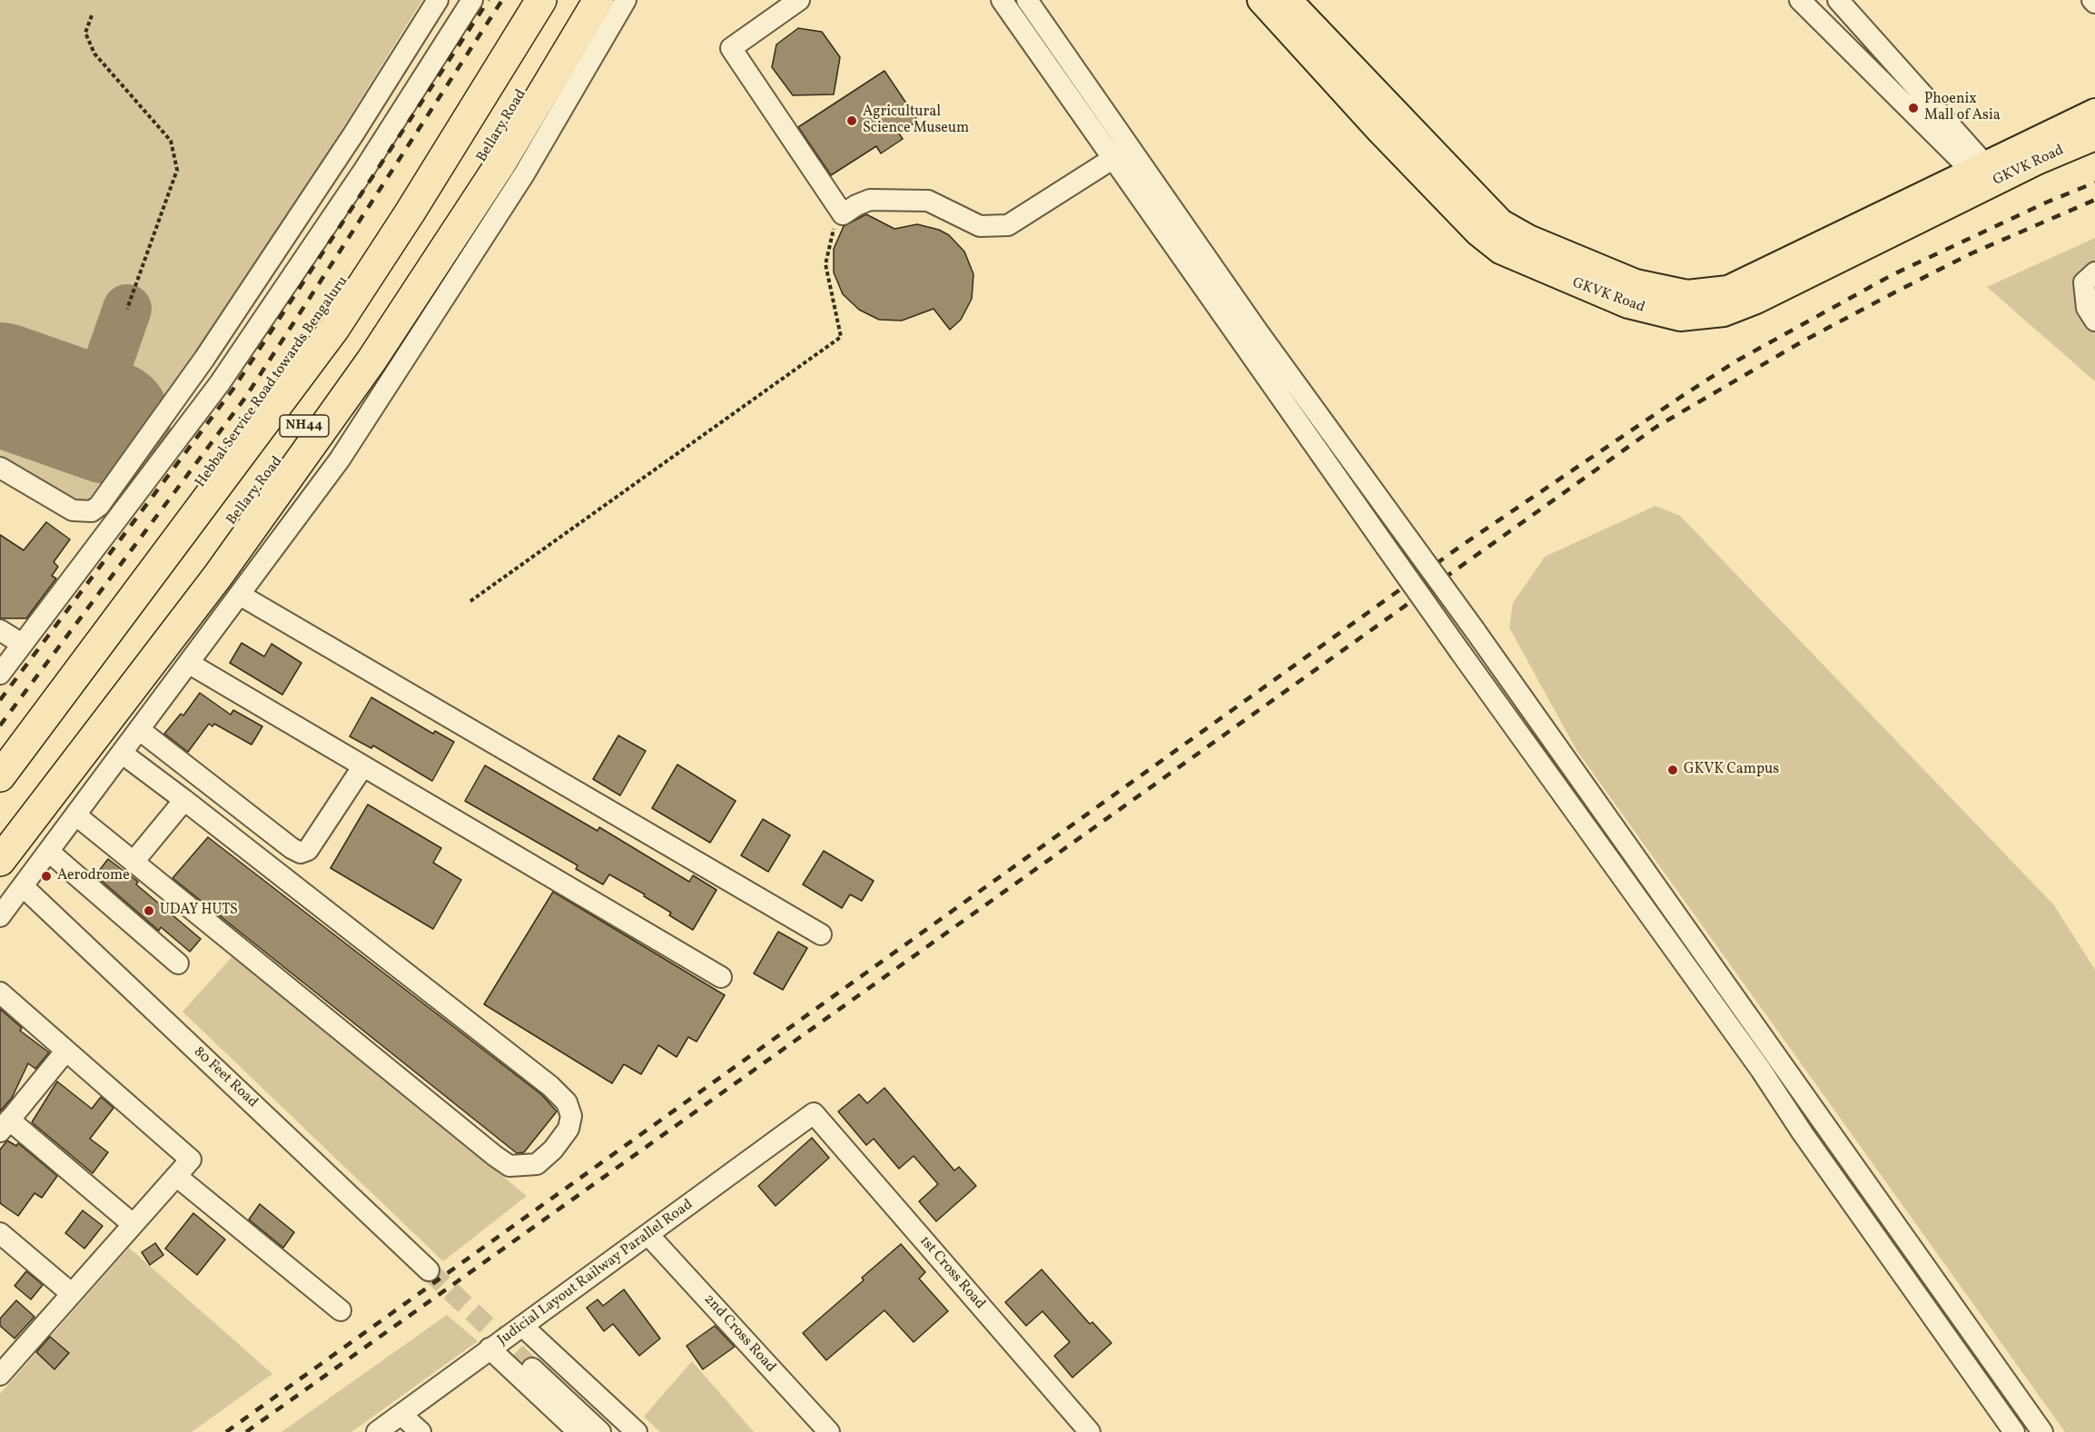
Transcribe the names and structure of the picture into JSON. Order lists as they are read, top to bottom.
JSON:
{
  "streets": {
    "highway": ["Bellary Road", "Hebbal Service Road towards Bengaluru", "NH44"],
    "main road": ["GKVK Road"],
    "street": [
      "80 Feet Road",
      "Judicial Layout Railway Parallel Road",
      "1st Cross Road",
      "2nd Cross Road"
    ]
  },
  "crossings": [
    ["Judicial Layout Railway Parallel Road", "1st Cross Road"],
    ["Judicial Layout Railway Parallel Road", "2nd Cross Road"]
  ],
  "places": [
    "Phoenix Mall of Asia",
    "Agricultural Science Museum",
    "GKVK Campus",
    "Aerodrome",
    "UDAY HUTS"
  ]
}
